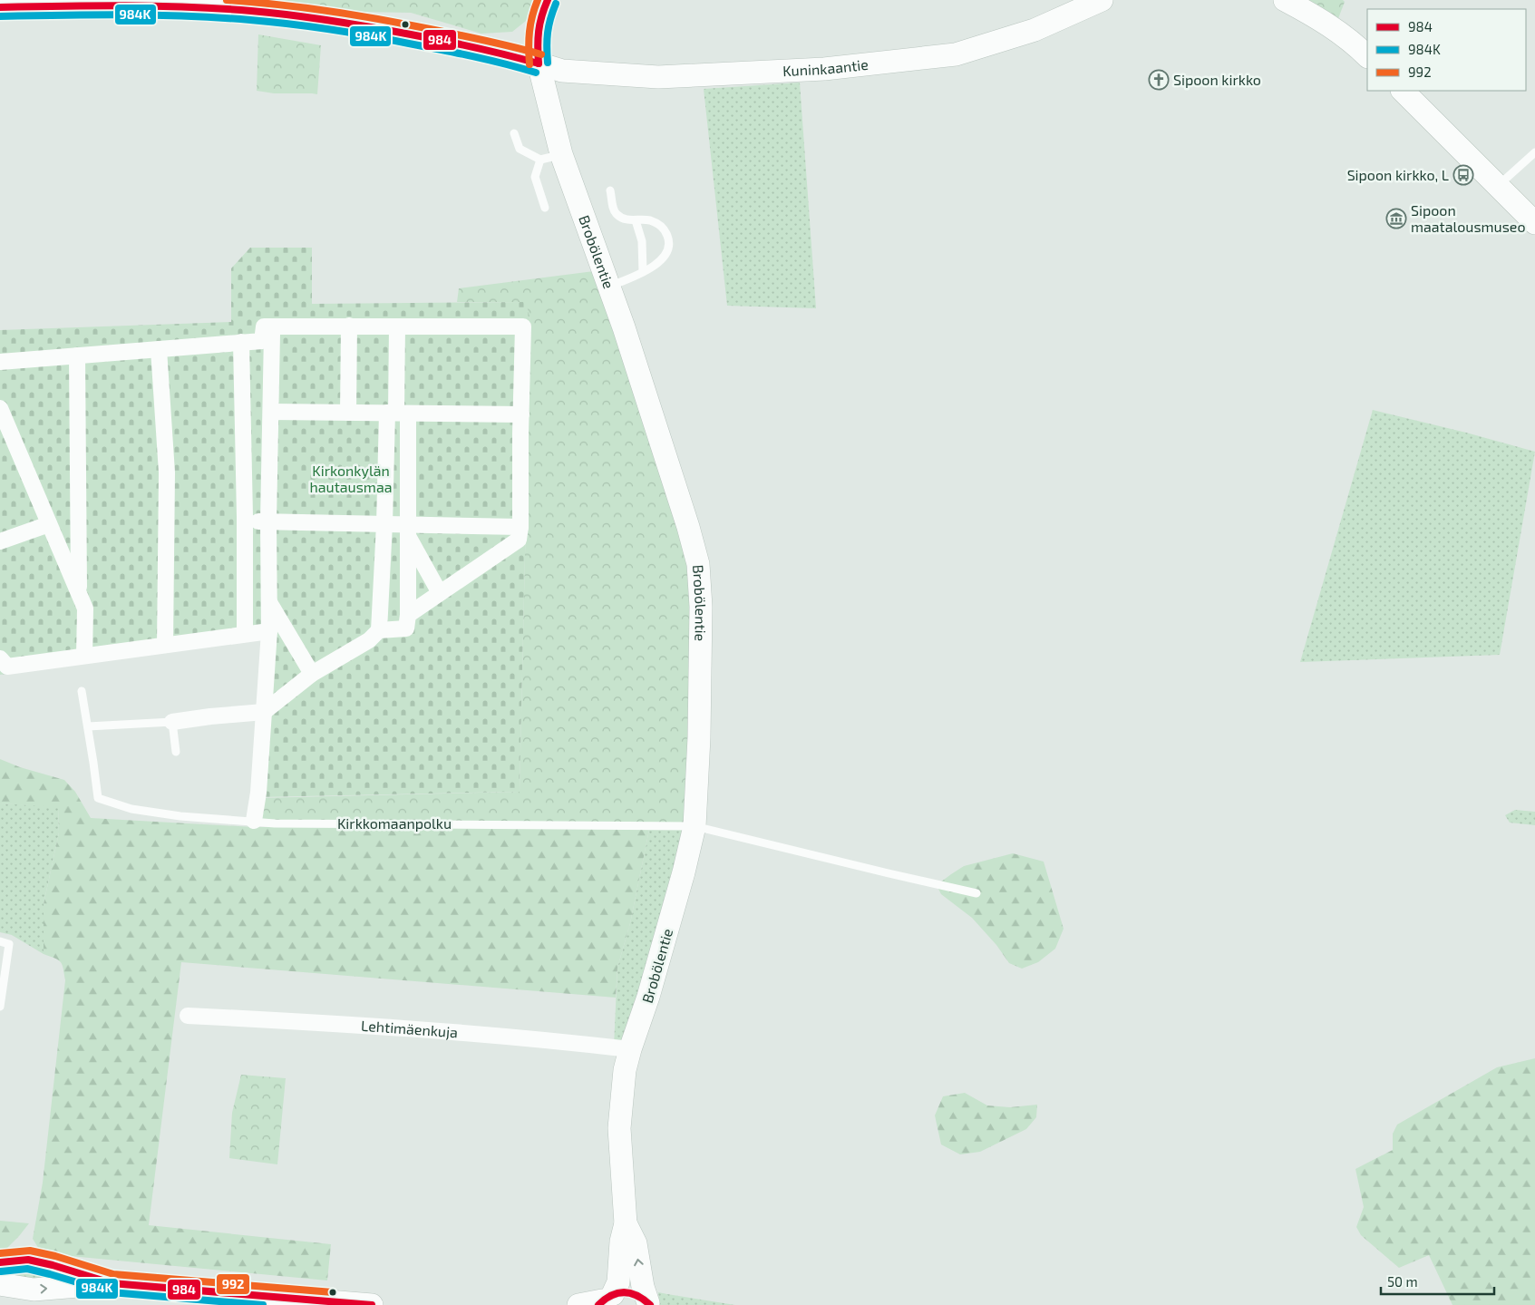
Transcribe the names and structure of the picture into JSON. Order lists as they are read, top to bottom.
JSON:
{
  "streets": {
    "street": ["Kuninkaantie", "Brobölentie", "Lehtimäenkuja"],
    "lane": ["Kirkkomaanpolku"]
  },
  "crossings": [
    ["Kuninkaantie", "Brobölentie"],
    ["Brobölentie", "Kirkkomaanpolku"],
    ["Brobölentie", "Lehtimäenkuja"]
  ],
  "parks": ["Kirkonkylän hautausmaa"],
  "places": {
    "church": ["Sipoon kirkko"],
    "bus stop": ["Sipoon kirkko, L"],
    "museum": ["Sipoon maatalousmuseo"]
  },
  "lines": ["transit line 984", "transit line 992", "transit line 984K"],
  "legend": ["984", "984K", "992"],
  "scale_bar": "50 m"
}
